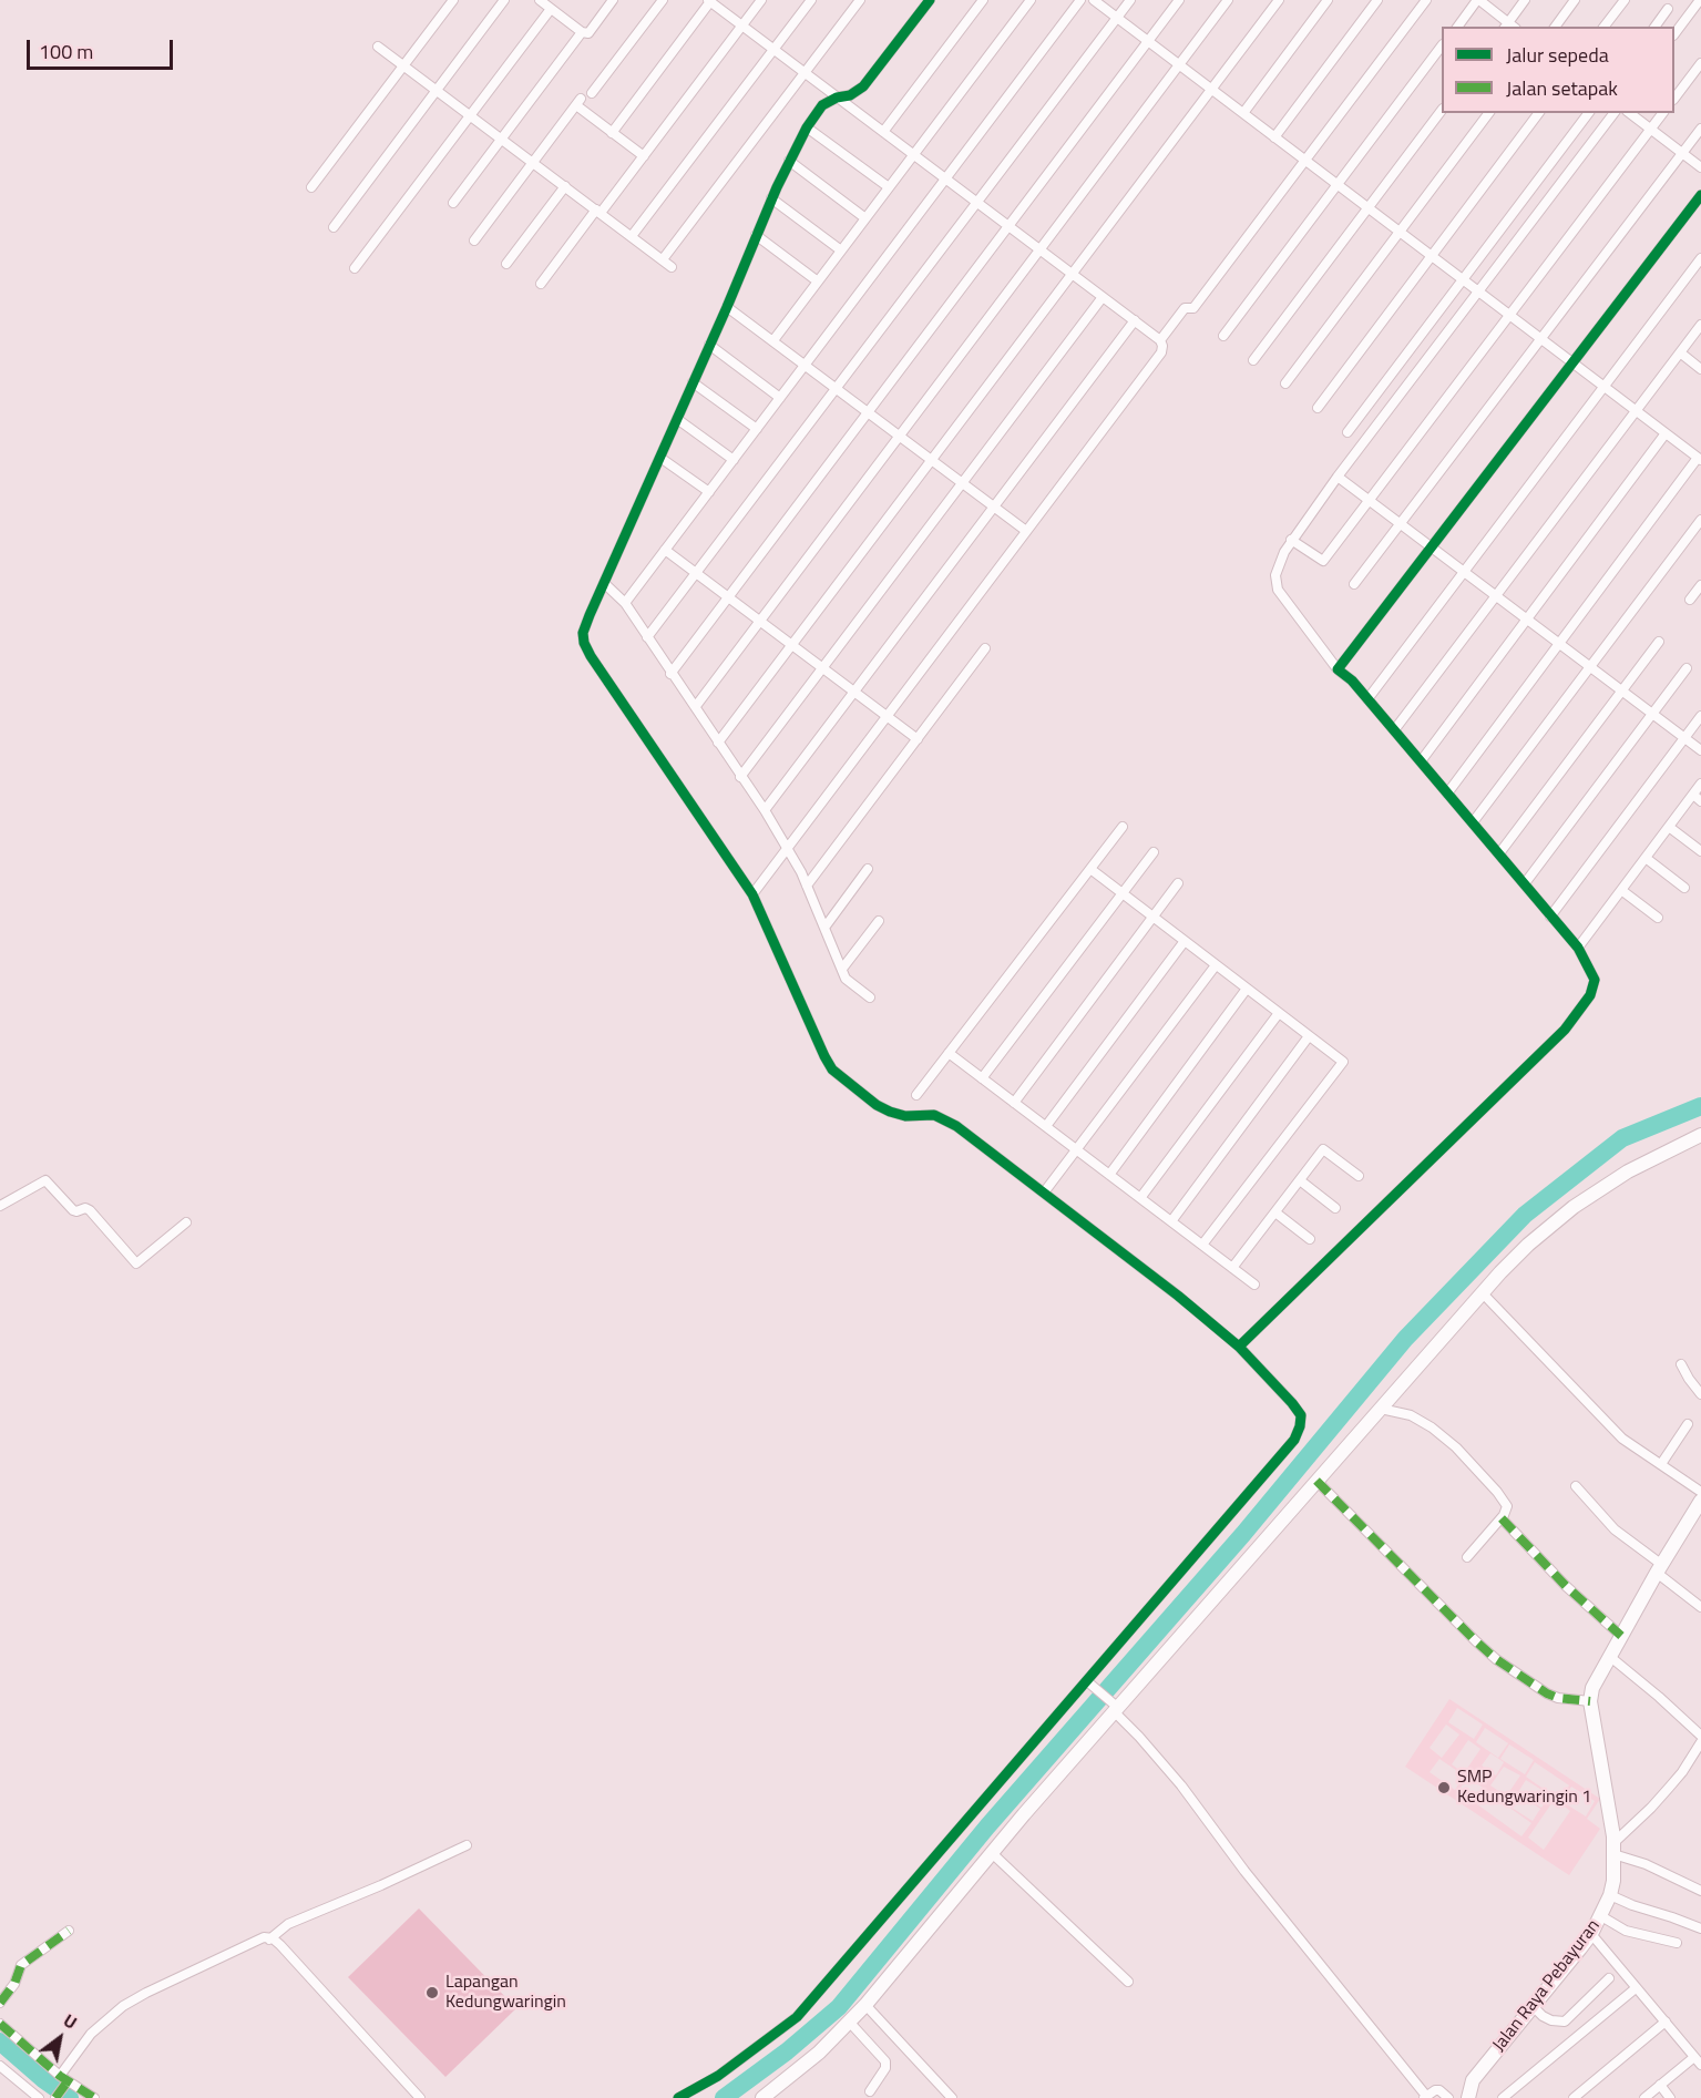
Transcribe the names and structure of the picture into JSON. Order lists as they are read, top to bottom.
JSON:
{
  "streets": {
    "street": ["Jalan Raya Pebayuran"]
  },
  "places": ["SMP Kedungwaringin 1", "Lapangan Kedungwaringin"],
  "legend": ["Jalur sepeda", "Jalan setapak"],
  "scale_bar": "100 m",
  "north": "top right"
}
